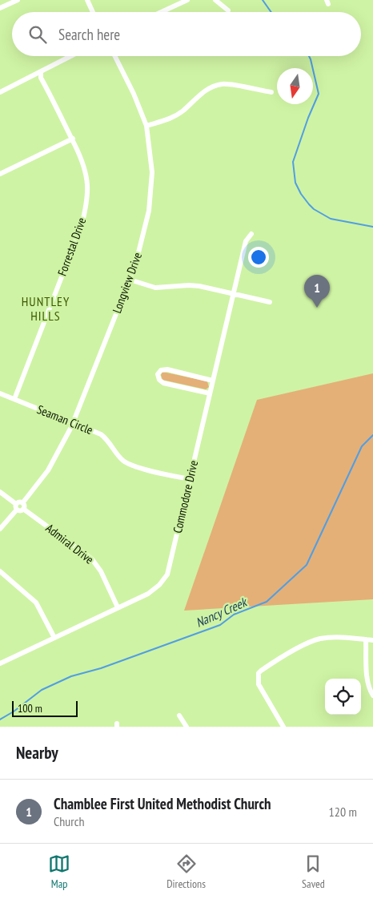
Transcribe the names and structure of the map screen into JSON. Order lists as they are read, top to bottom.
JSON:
{
  "streets": {
    "street": [
      "Forrestal Drive",
      "Longview Drive",
      "Seaman Circle",
      "Commodore Drive",
      "Admiral Drive"
    ]
  },
  "crossings": [
    ["Forrestal Drive", "Seaman Circle"],
    ["Longview Drive", "Seaman Circle"],
    ["Longview Drive", "Admiral Drive"],
    ["Seaman Circle", "Commodore Drive"],
    ["Commodore Drive", "Admiral Drive"]
  ],
  "districts": ["HUNTLEY HILLS"],
  "water": ["Nancy Creek"],
  "scale_bar": "100 m",
  "north": "bottom",
  "page": {
    "search": "Search here",
    "pins": "1",
    "scale": "100 m",
    "heading": "Nearby",
    "list": [
      {
        "mark": "1",
        "name": "Chamblee First United Methodist Church",
        "note": "Church",
        "value": "120 m"
      }
    ],
    "nav": ["Map", "Directions", "Saved"]
  }
}
